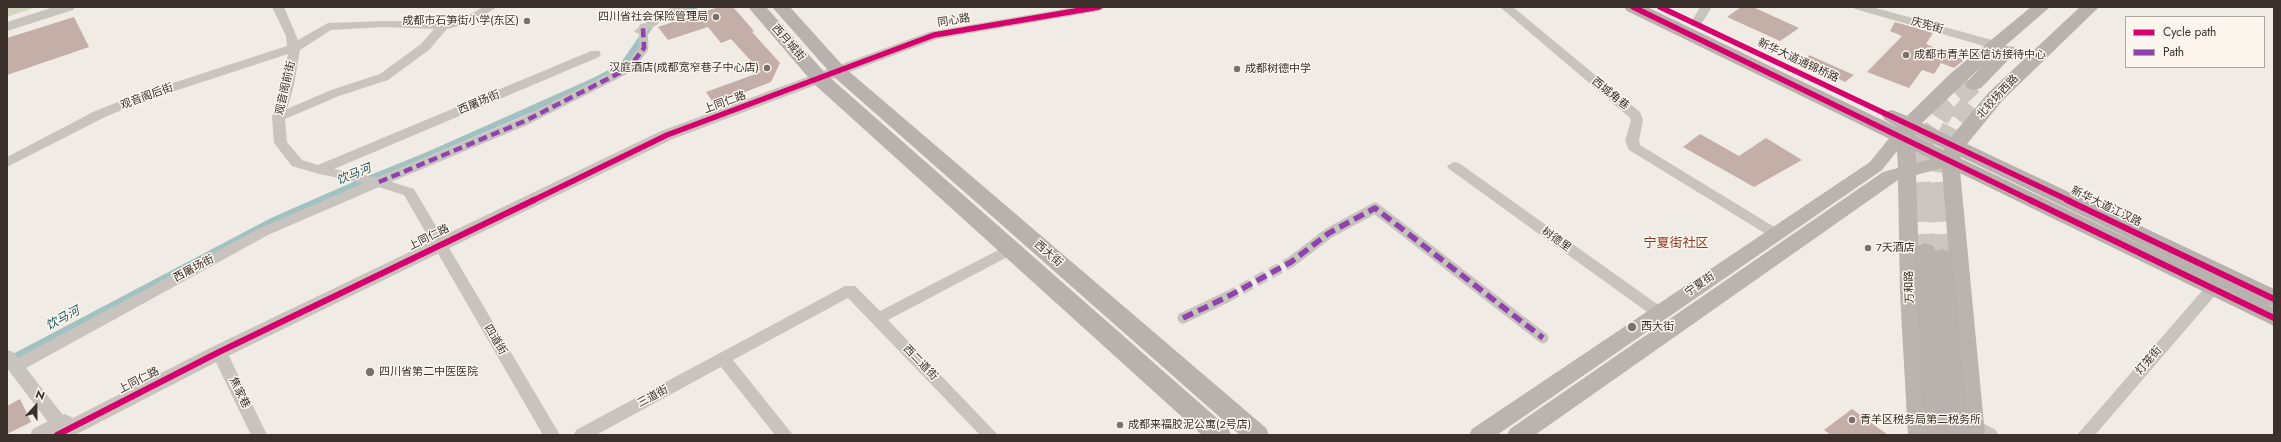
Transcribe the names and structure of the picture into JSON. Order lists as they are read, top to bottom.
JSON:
{
  "streets": {
    "main road": [
      "西月城街",
      "新华大道通锦桥路",
      "北较场西路",
      "新华大道江汉路",
      "西大街",
      "宁夏街",
      "万和路"
    ],
    "street": [
      "同心路",
      "庆宪街",
      "观音阁前街",
      "西城角巷",
      "观音阁后街",
      "西屠场街",
      "上同仁路",
      "树德里",
      "四道街",
      "灯笼街",
      "西二道街",
      "焦家巷",
      "三道街"
    ]
  },
  "crossings": [
    ["同心路", "西月城街"],
    ["同心路", "上同仁路"],
    ["同心路", "西大街"],
    ["庆宪街", "北较场西路"],
    ["西月城街", "上同仁路"],
    ["西月城街", "西大街"],
    ["新华大道通锦桥路", "北较场西路"],
    ["新华大道通锦桥路", "新华大道江汉路"],
    ["新华大道通锦桥路", "宁夏街"],
    ["新华大道通锦桥路", "万和路"],
    ["观音阁前街", "观音阁后街"],
    ["观音阁前街", "西屠场街"],
    ["观音阁前街", "四道街"],
    ["西城角巷", "宁夏街"],
    ["北较场西路", "新华大道江汉路"],
    ["北较场西路", "宁夏街"],
    ["北较场西路", "万和路"],
    ["西屠场街", "上同仁路"],
    ["西屠场街", "四道街"],
    ["上同仁路", "西大街"],
    ["上同仁路", "四道街"],
    ["上同仁路", "焦家巷"],
    ["新华大道江汉路", "宁夏街"],
    ["新华大道江汉路", "万和路"],
    ["新华大道江汉路", "灯笼街"],
    ["树德里", "宁夏街"],
    ["宁夏街", "万和路"],
    ["西二道街", "三道街"]
  ],
  "districts": ["宁夏街社区"],
  "water": ["饮马河"],
  "places": [
    "四川省社会保险管理局",
    "成都市石笋街小学(东区)",
    "成都市青羊区信访接待中心",
    "汉庭酒店(成都宽窄巷子中心店)",
    "成都树德中学",
    "7天酒店",
    "西大街",
    "四川省第二中医医院",
    "青羊区税务局第二税务所",
    "成都来福胶泥公寓(2号店)"
  ],
  "legend": ["Cycle path", "Path"],
  "north": "top"
}
